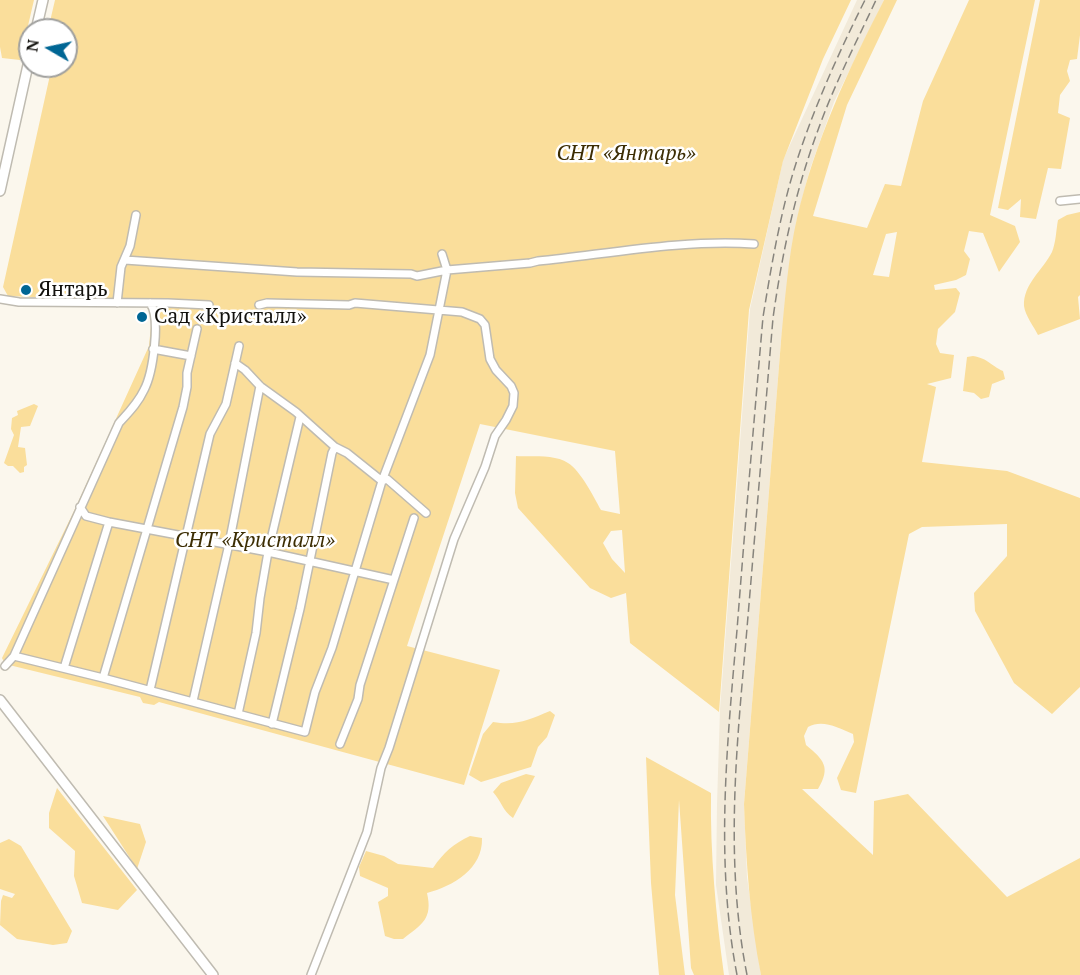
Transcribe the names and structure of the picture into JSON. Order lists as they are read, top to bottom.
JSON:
{
  "parks": ["СНТ «Янтарь»", "СНТ «Кристалл»"],
  "places": ["Янтарь", "Сад «Кристалл»"],
  "north": "left"
}
